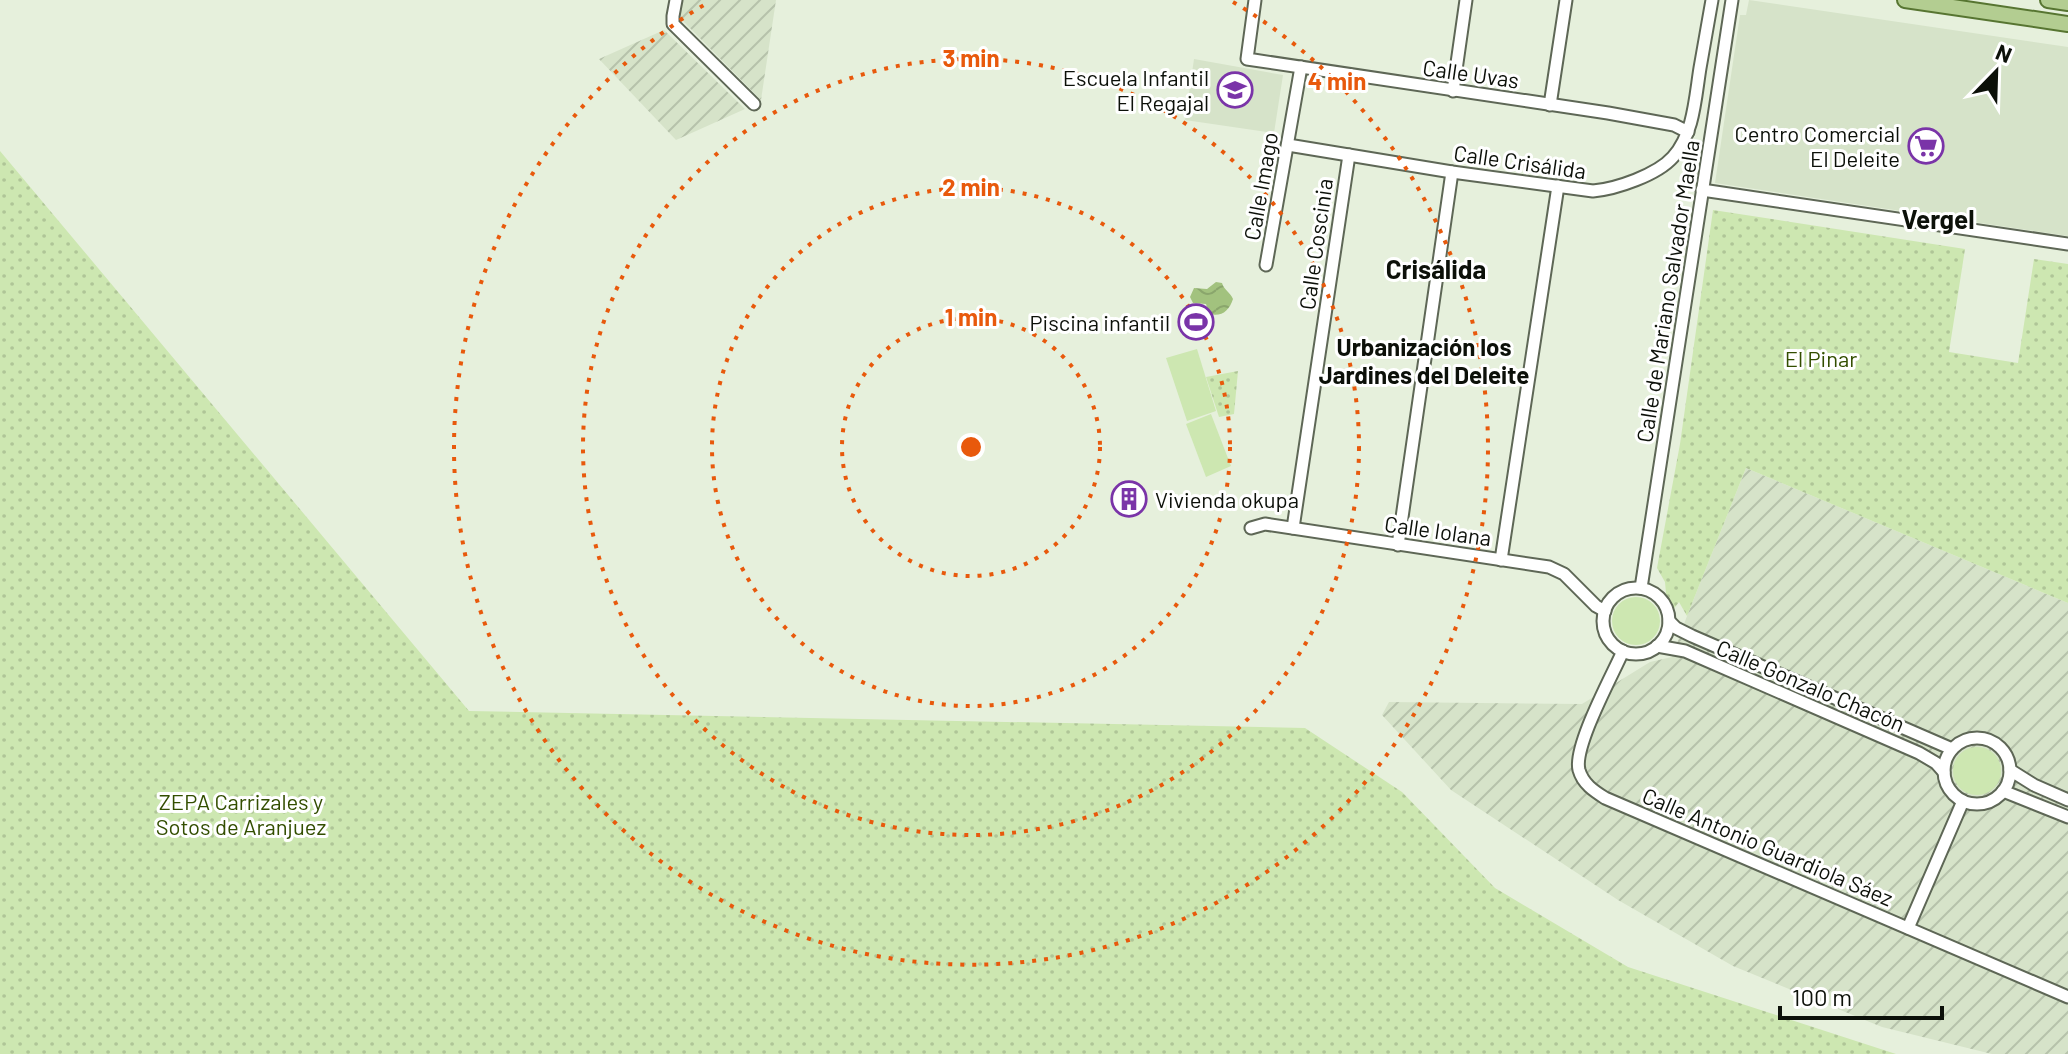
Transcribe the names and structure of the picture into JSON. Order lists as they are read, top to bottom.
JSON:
{
  "streets": {
    "street": [
      "Calle Uvas",
      "Calle Crisálida",
      "Calle Imago",
      "Calle Coscinia",
      "Calle de Mariano Salvador Maella",
      "Calle Iolana",
      "Calle Gonzalo Chacón",
      "Calle Antonio Guardiola Sáez"
    ]
  },
  "crossings": [
    ["Calle Uvas", "Calle Crisálida"],
    ["Calle Uvas", "Calle Imago"],
    ["Calle Crisálida", "Calle Imago"],
    ["Calle Crisálida", "Calle Coscinia"],
    ["Calle Coscinia", "Calle Iolana"],
    ["Calle de Mariano Salvador Maella", "Calle Iolana"],
    ["Calle de Mariano Salvador Maella", "Calle Gonzalo Chacón"],
    ["Calle de Mariano Salvador Maella", "Calle Antonio Guardiola Sáez"],
    ["Calle Iolana", "Calle Gonzalo Chacón"],
    ["Calle Iolana", "Calle Antonio Guardiola Sáez"],
    ["Calle Gonzalo Chacón", "Calle Antonio Guardiola Sáez"]
  ],
  "districts": ["Vergel", "Crisálida", "Urbanización los Jardines del Deleite"],
  "parks": ["El Pinar", "ZEPA Carrizales y Sotos de Aranjuez"],
  "places": {
    "school or university": ["Escuela Infantil El Regajal"],
    "supermarket": ["Centro Comercial El Deleite"],
    "sports": ["Piscina infantil"],
    "building": ["Vivienda okupa"]
  },
  "scale_bar": "100 m",
  "north": "top right",
  "rings": [
    "3 min",
    "4 min",
    "2 min",
    "1 min"
  ]
}
